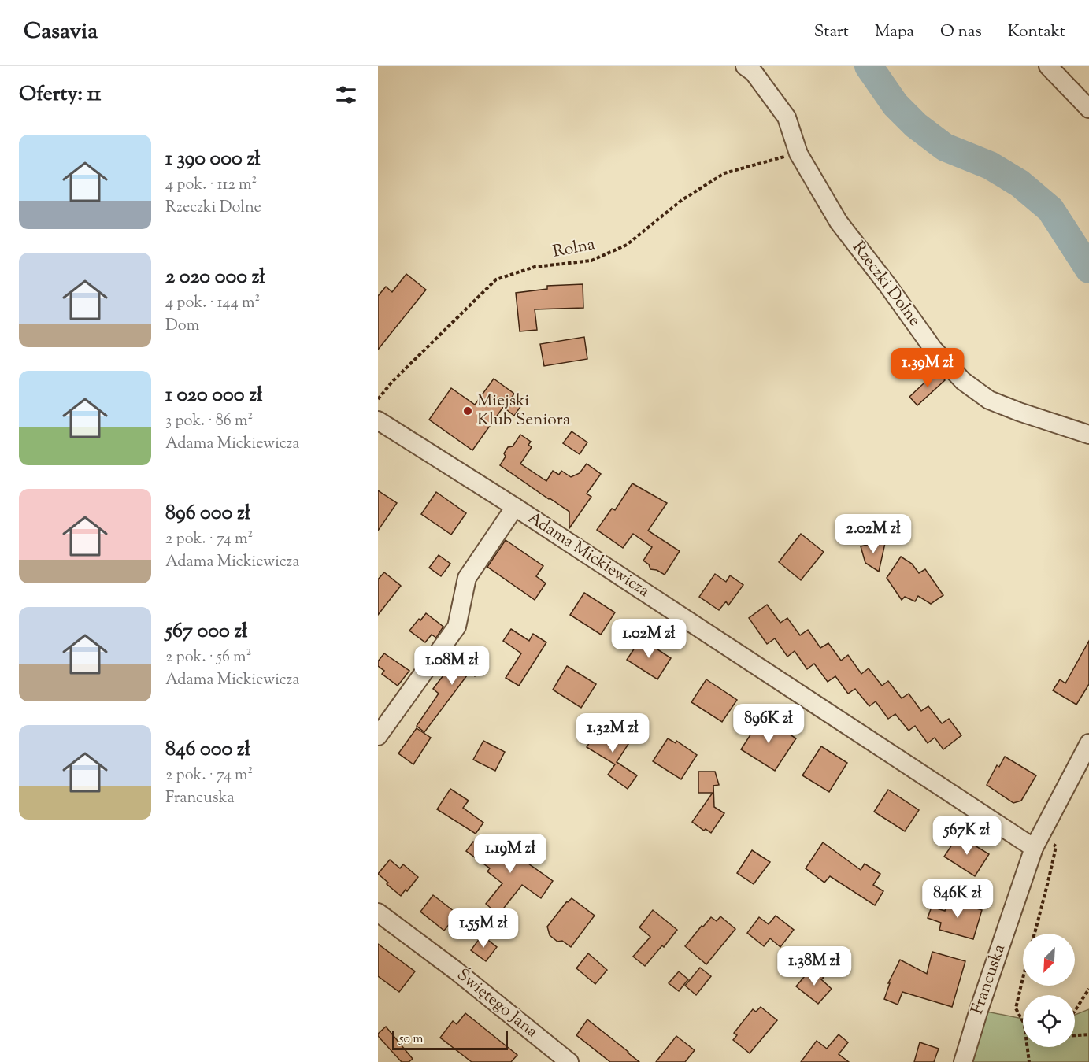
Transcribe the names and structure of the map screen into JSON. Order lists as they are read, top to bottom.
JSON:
{
  "streets": {
    "street": [
      "Rzeczki Dolne",
      "Adama Mickiewicza",
      "Francuska",
      "Świętego Jana"
    ],
    "path": ["Rolna"]
  },
  "crossings": [
    ["Rolna", "Rzeczki Dolne"],
    ["Adama Mickiewicza", "Francuska"]
  ],
  "places": ["Miejski Klub Seniora"],
  "scale_bar": "50 m",
  "north": "bottom left",
  "page": {
    "header": "Casavia",
    "nav": [
      "Start",
      "Mapa",
      "O nas",
      "Kontakt"
    ],
    "heading": "Oferty: 11",
    "list": [
      {
        "name": "1 390 000 zł",
        "note": "4 pok. · 112 m² · Rzeczki Dolne"
      },
      {
        "name": "2 020 000 zł",
        "note": "4 pok. · 144 m² · Dom"
      },
      {
        "name": "1 020 000 zł",
        "note": "3 pok. · 86 m² · Adama Mickiewicza"
      },
      {
        "name": "896 000 zł",
        "note": "2 pok. · 74 m² · Adama Mickiewicza"
      },
      {
        "name": "567 000 zł",
        "note": "2 pok. · 56 m² · Adama Mickiewicza"
      },
      {
        "name": "846 000 zł",
        "note": "2 pok. · 74 m² · Francuska"
      }
    ],
    "price": [
      "1.39M zł",
      "2.02M zł",
      "1.02M zł",
      "1.08M zł",
      "896K zł",
      "1.32M zł",
      "567K zł",
      "1.19M zł",
      "846K zł",
      "1.55M zł",
      "1.38M zł"
    ],
    "scale": "50 m"
  }
}
